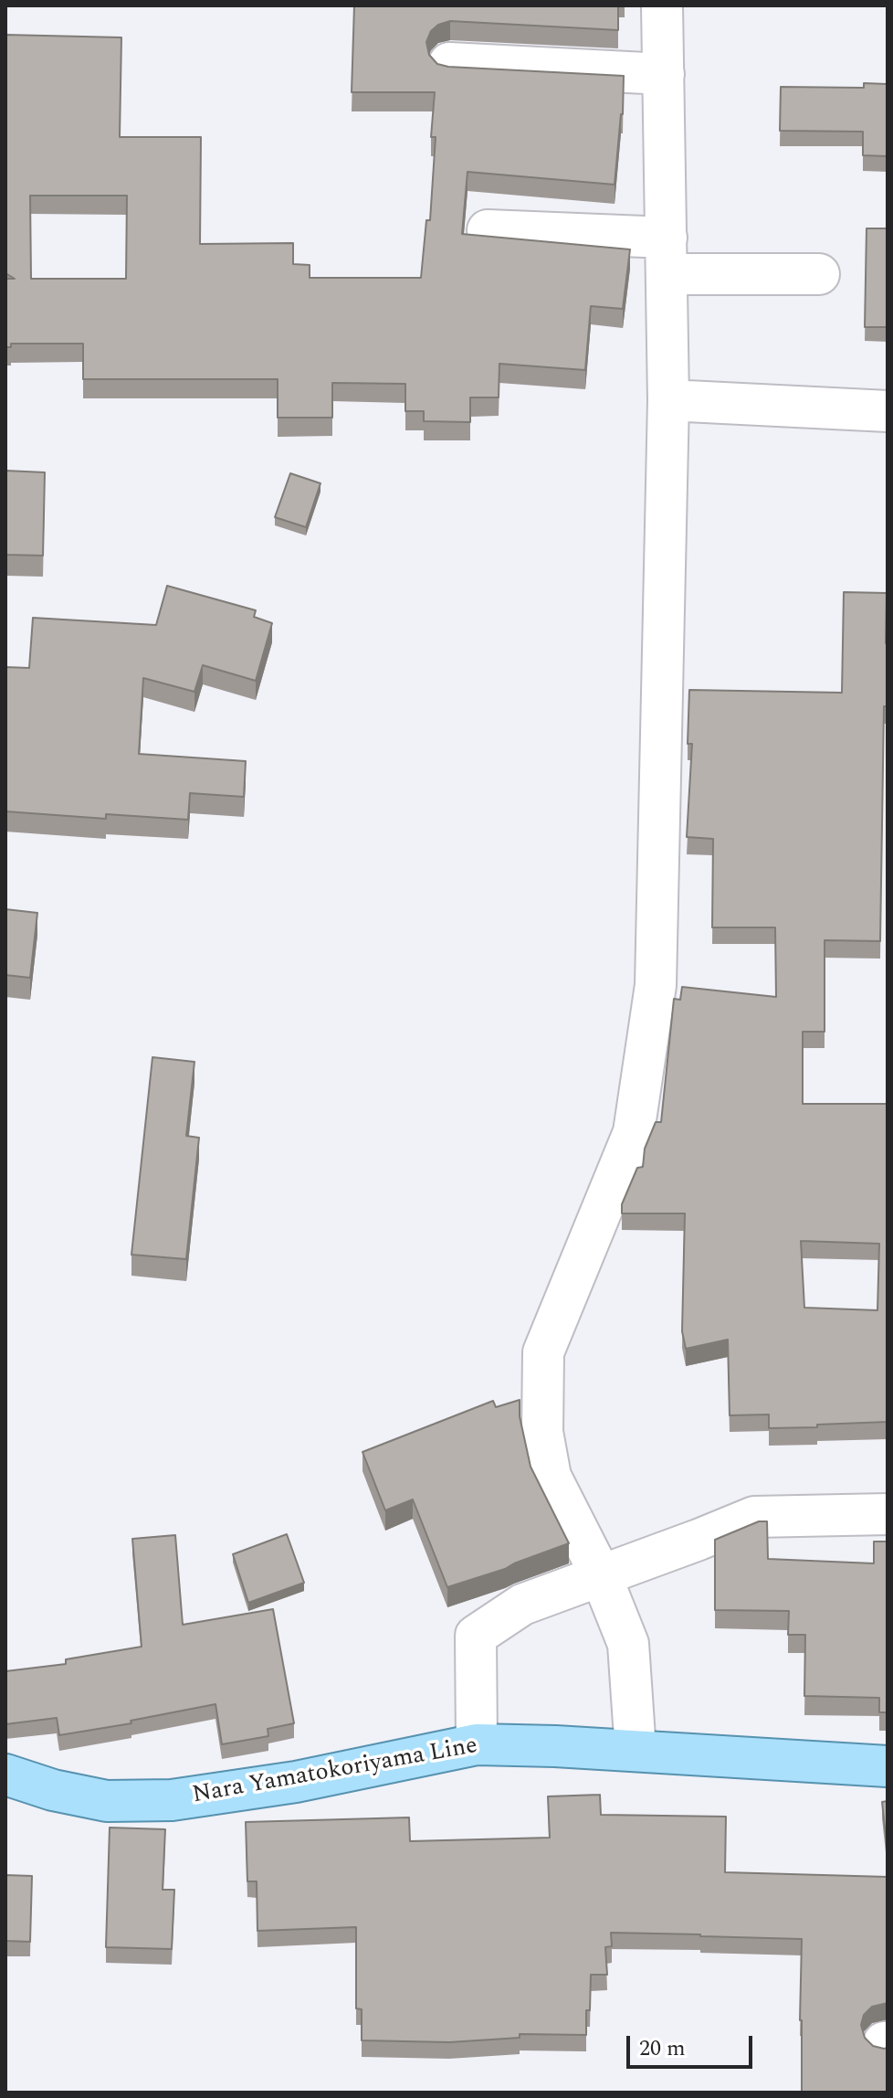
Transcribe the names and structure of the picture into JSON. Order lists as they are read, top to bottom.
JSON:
{
  "streets": {
    "main road": ["Nara Yamatokoriyama Line"]
  },
  "scale_bar": "20 m"
}
